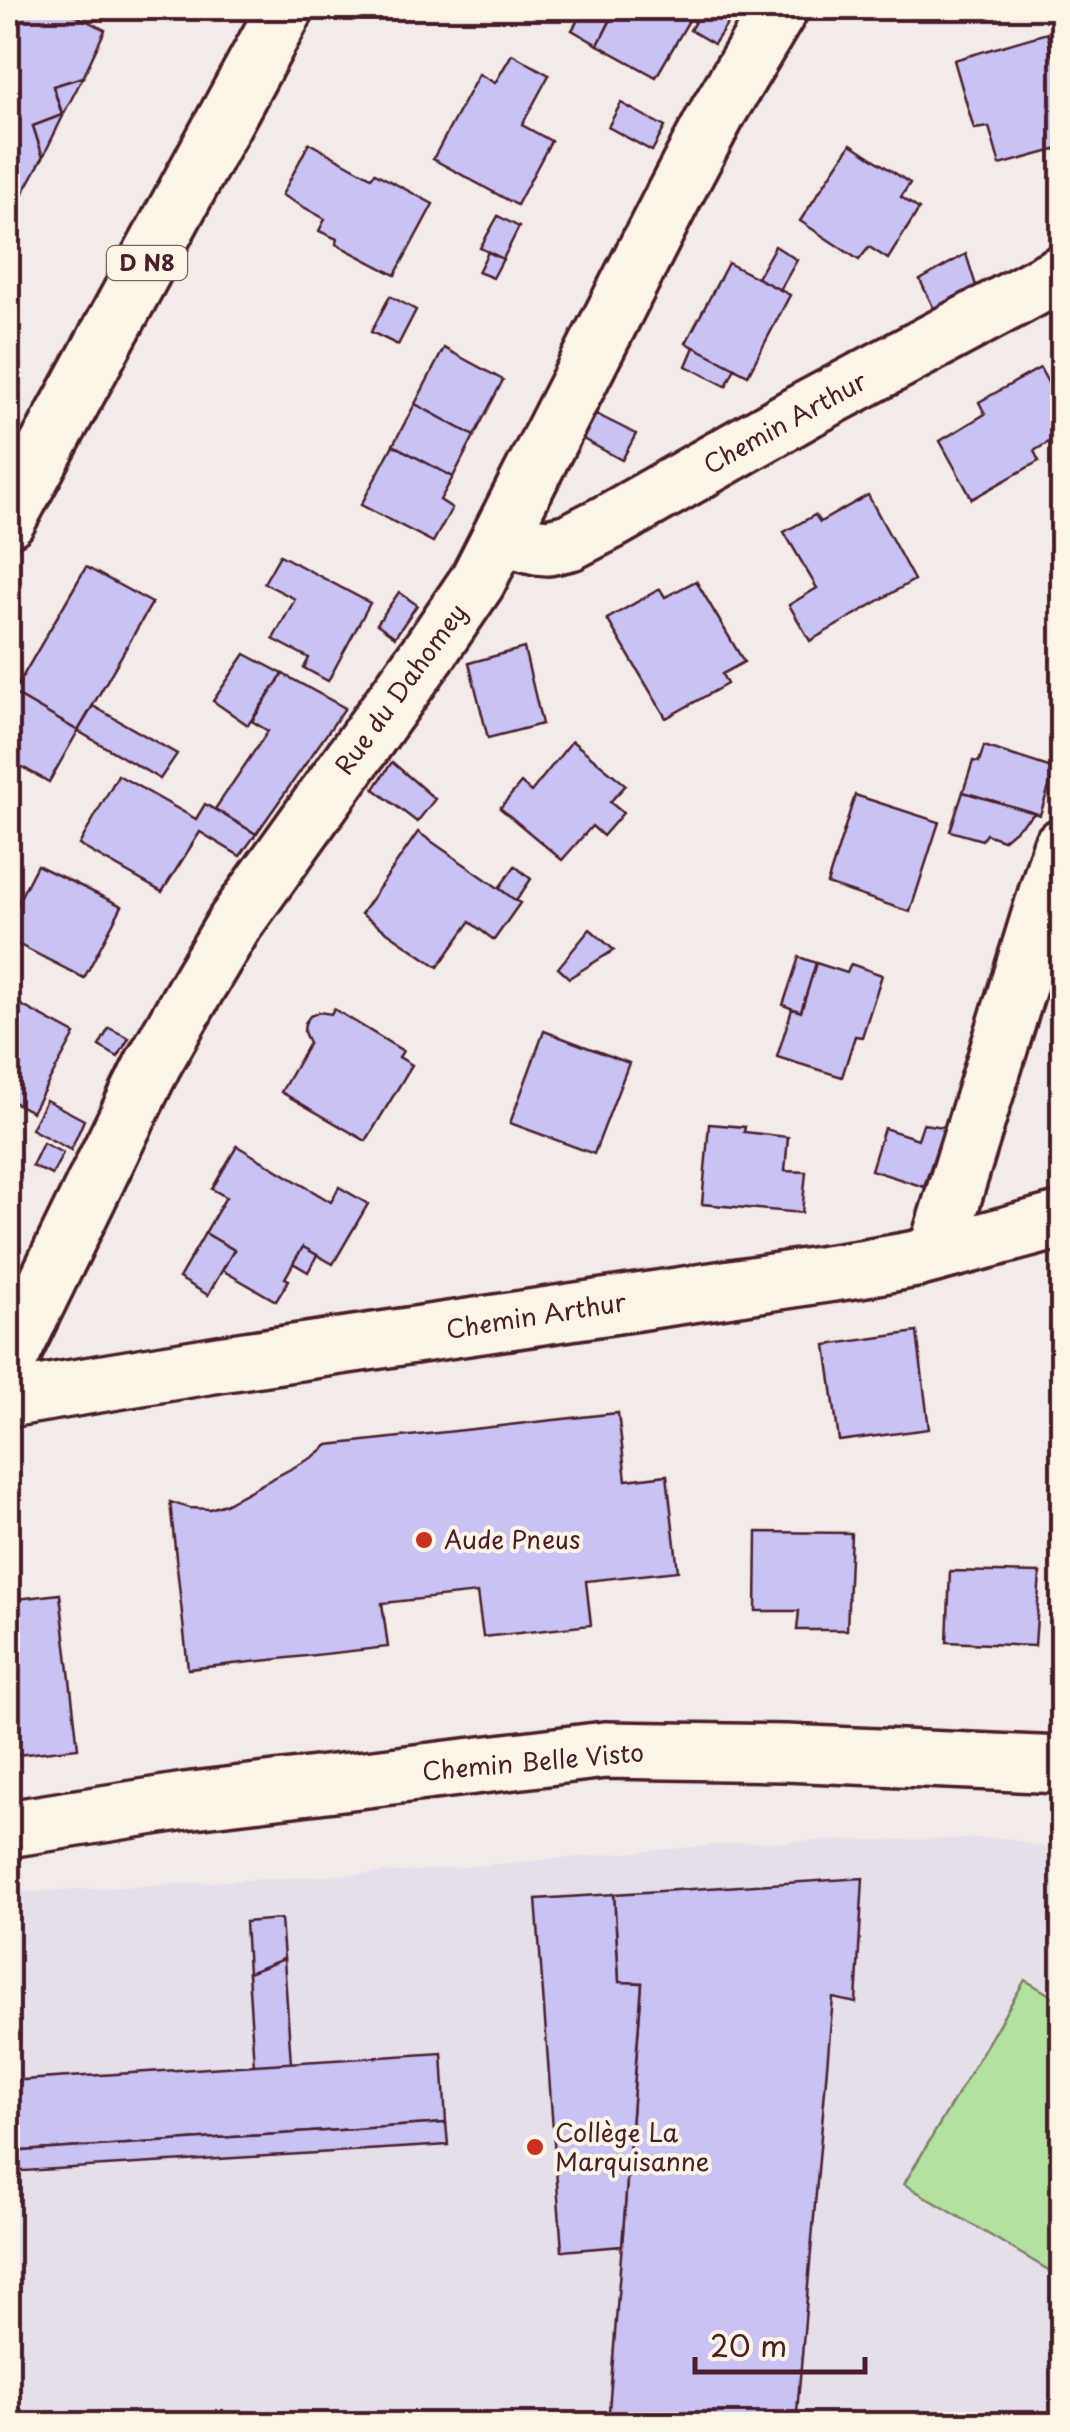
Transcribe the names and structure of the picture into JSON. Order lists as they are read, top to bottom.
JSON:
{
  "streets": {
    "street": [
      "D N8",
      "Chemin Arthur",
      "Rue du Dahomey",
      "Chemin Belle Visto"
    ]
  },
  "crossings": [
    ["Chemin Arthur", "Rue du Dahomey"]
  ],
  "places": ["Aude Pneus", "Collège La Marquisanne"],
  "scale_bar": "20 m"
}
